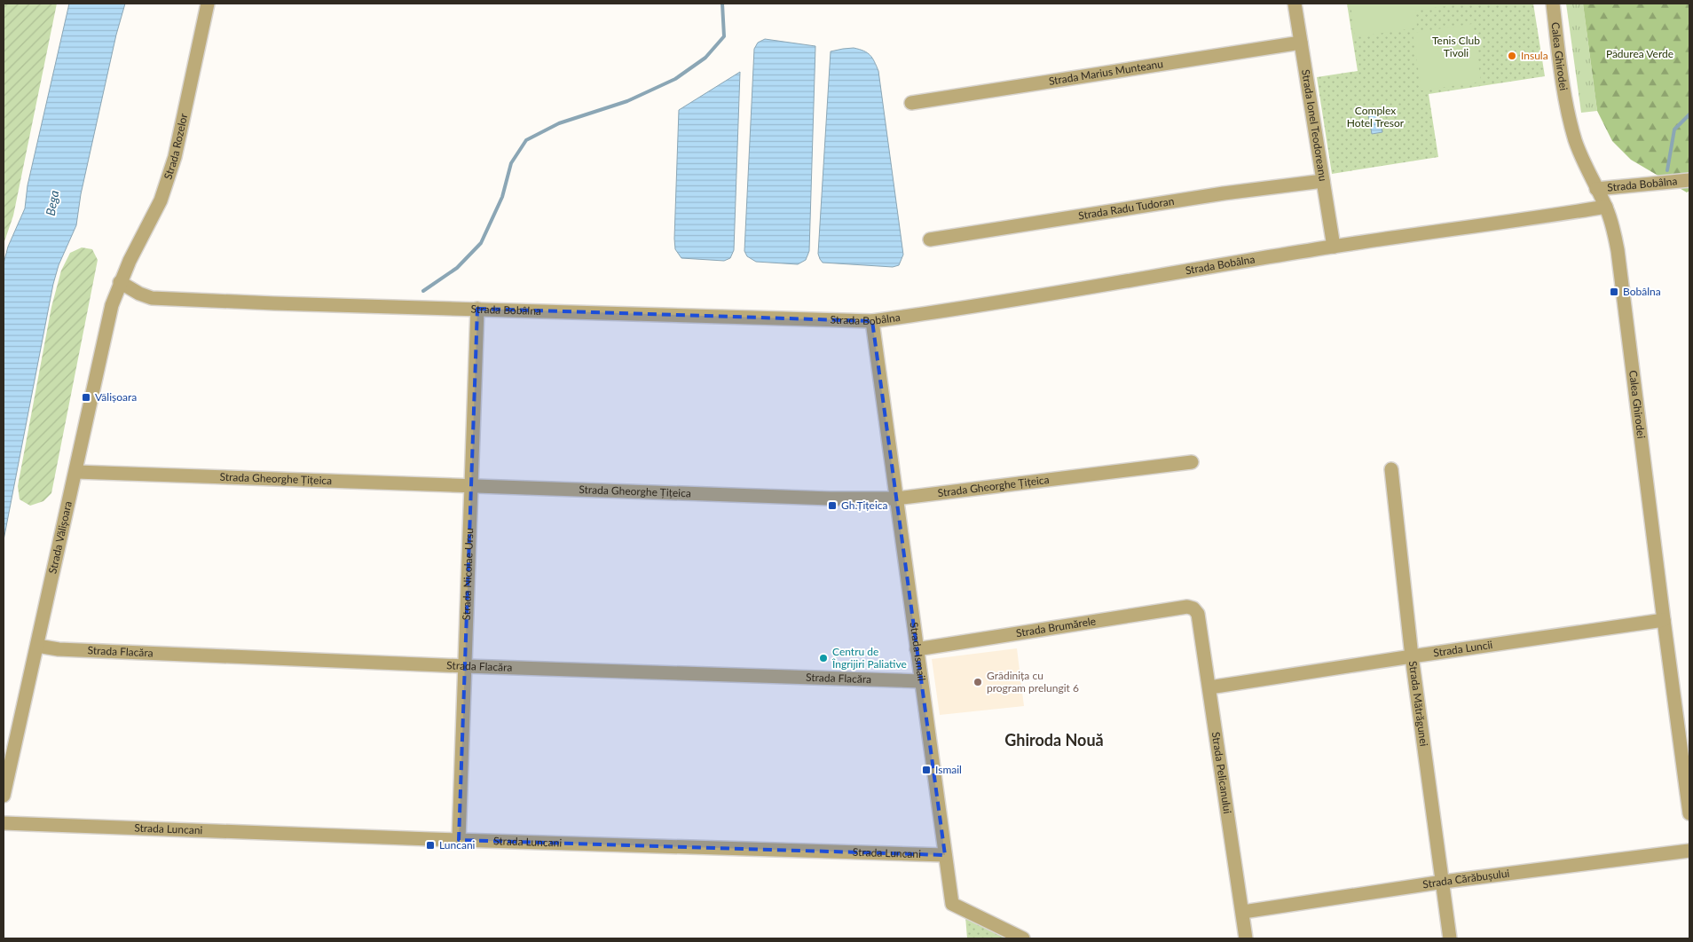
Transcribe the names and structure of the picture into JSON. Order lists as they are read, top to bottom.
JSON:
{
  "streets": {
    "street": [
      "Calea Ghirodei",
      "Strada Marius Munteanu",
      "Strada Ionel Teodoreanu",
      "Strada Rozelor",
      "Strada Bobâlna",
      "Strada Radu Tudoran",
      "Strada Gheorghe Țițeica",
      "Strada Vălișoara",
      "Strada Nicolae Ursu",
      "Strada Brumărele",
      "Strada Luncii",
      "Strada Flacăra",
      "Strada Ismail",
      "Strada Mătrăgunei",
      "Strada Pelicanului",
      "Strada Luncani",
      "Strada Cărăbușului"
    ]
  },
  "crossings": [
    ["Calea Ghirodei", "Strada Bobâlna"],
    ["Calea Ghirodei", "Strada Luncii"],
    ["Strada Marius Munteanu", "Strada Ionel Teodoreanu"],
    ["Strada Ionel Teodoreanu", "Strada Bobâlna"],
    ["Strada Ionel Teodoreanu", "Strada Radu Tudoran"],
    ["Strada Rozelor", "Strada Bobâlna"],
    ["Strada Rozelor", "Strada Vălișoara"],
    ["Strada Bobâlna", "Strada Vălișoara"],
    ["Strada Bobâlna", "Strada Nicolae Ursu"],
    ["Strada Bobâlna", "Strada Ismail"],
    ["Strada Gheorghe Țițeica", "Strada Vălișoara"],
    ["Strada Gheorghe Țițeica", "Strada Nicolae Ursu"],
    ["Strada Gheorghe Țițeica", "Strada Ismail"],
    ["Strada Vălișoara", "Strada Flacăra"],
    ["Strada Nicolae Ursu", "Strada Flacăra"],
    ["Strada Nicolae Ursu", "Strada Luncani"],
    ["Strada Brumărele", "Strada Ismail"],
    ["Strada Brumărele", "Strada Pelicanului"],
    ["Strada Luncii", "Strada Mătrăgunei"],
    ["Strada Luncii", "Strada Pelicanului"],
    ["Strada Flacăra", "Strada Ismail"],
    ["Strada Ismail", "Strada Luncani"],
    ["Strada Mătrăgunei", "Strada Cărăbușului"],
    ["Strada Pelicanului", "Strada Cărăbușului"]
  ],
  "districts": ["Ghiroda Nouă"],
  "water": ["Bega"],
  "parks": ["Tenis Club Tivoli", "Pădurea Verde", "Complex Hotel Tresor"],
  "places": {
    "other": ["Insula", "Centru de Îngrijiri Paliative", "Grădinița cu program prelungit 6"],
    "transit": [
      "Bobâlna",
      "Vălișoara",
      "Gh.Țițeica",
      "Ismail",
      "Luncani"
    ]
  }
}
